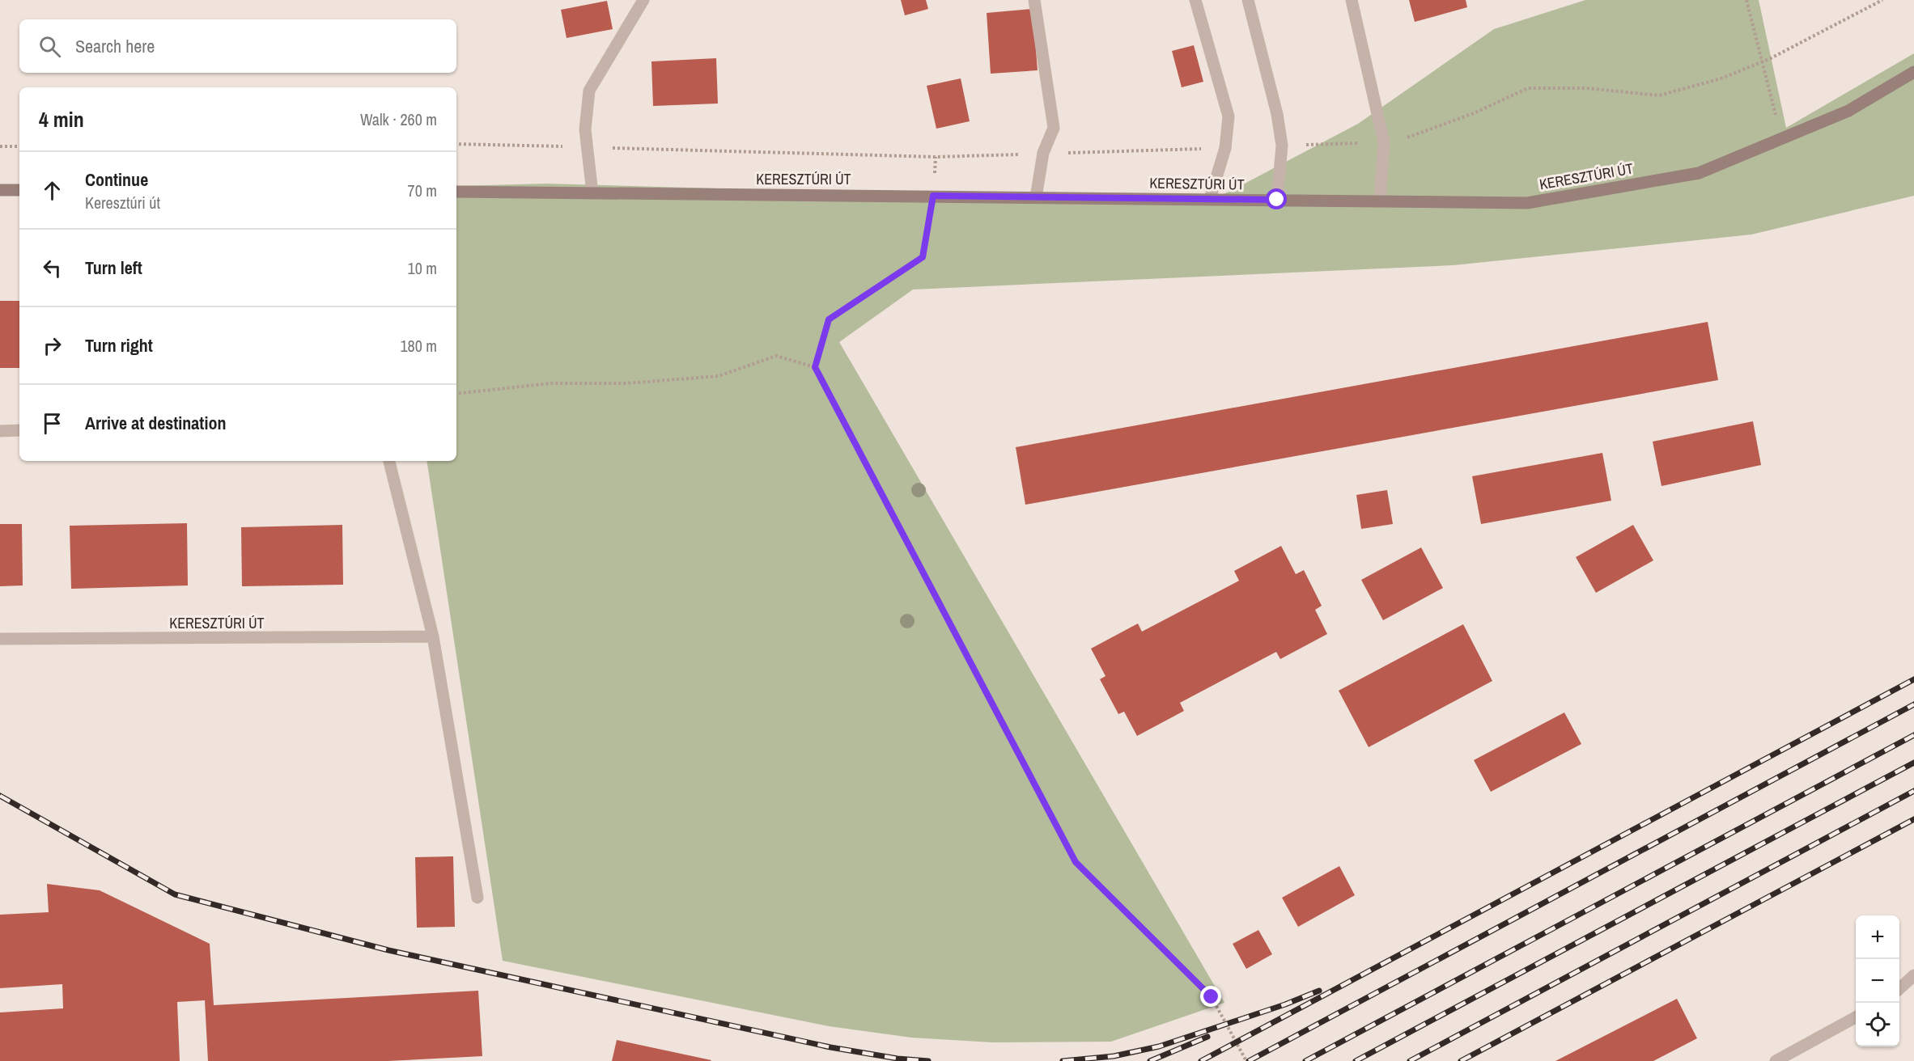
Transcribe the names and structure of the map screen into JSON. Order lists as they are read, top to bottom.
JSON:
{
  "streets": {
    "main road": ["KERESZTÚRI ÚT"]
  },
  "page": {
    "search": "Search here",
    "heading": ["4 min", "Walk · 260 m"],
    "list": [
      ["Continue", "Keresztúri út", "70 m"],
      ["Turn left", "10 m"],
      ["Turn right", "180 m"],
      "Arrive at destination"
    ],
    "map_buttons": ["+", "−"]
  }
}
